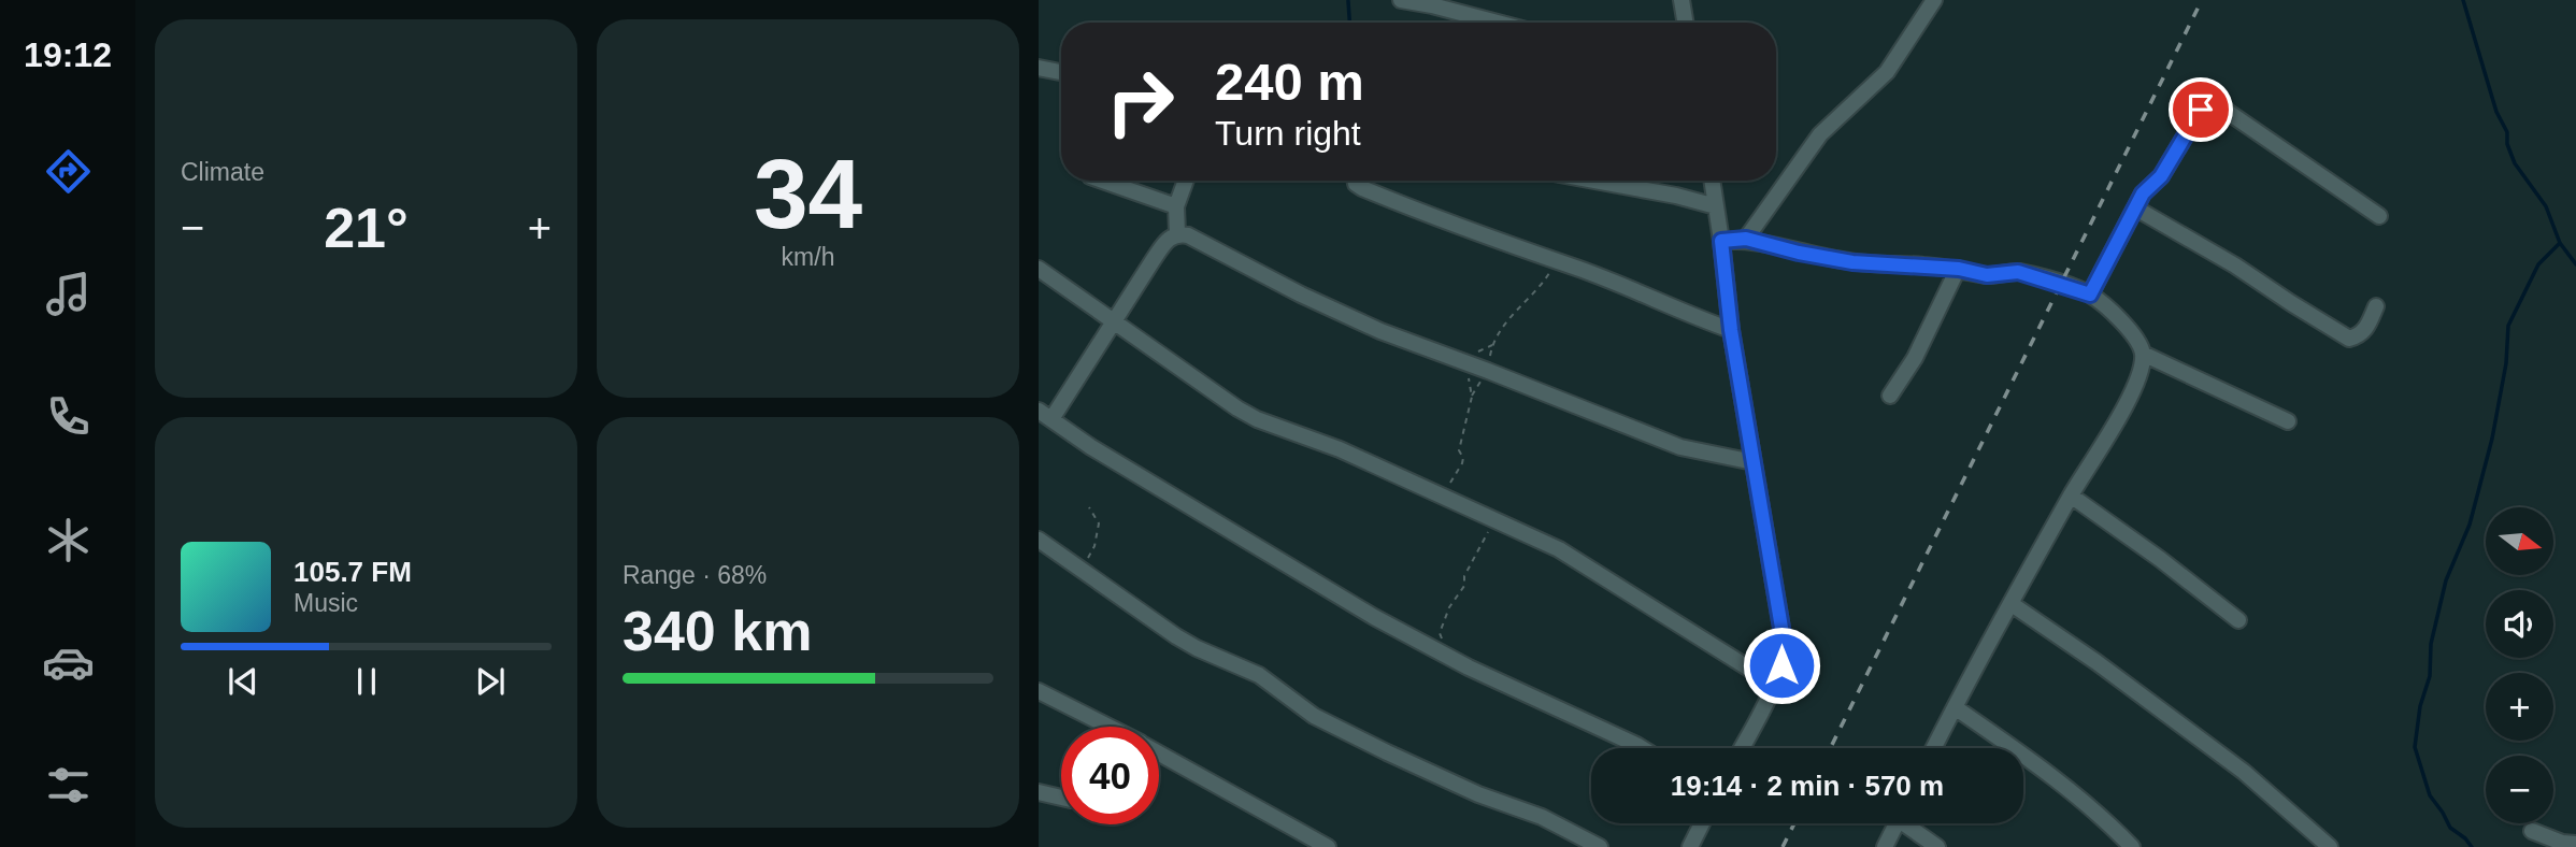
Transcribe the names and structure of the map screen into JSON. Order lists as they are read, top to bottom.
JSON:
{
  "north": "right",
  "page": {
    "tabs": "19:12",
    "tile": [
      "Climate",
      ["34", "km/h"],
      ["Range · 68%", "340 km"]
    ],
    "turn": ["240 m", "Turn right"],
    "heat": ["−", "21°", "+"],
    "map_buttons": ["+", "−"],
    "song": ["105.7 FM", "Music"],
    "limit": "40",
    "trip": "19:14 · 2 min · 570 m"
  }
}
